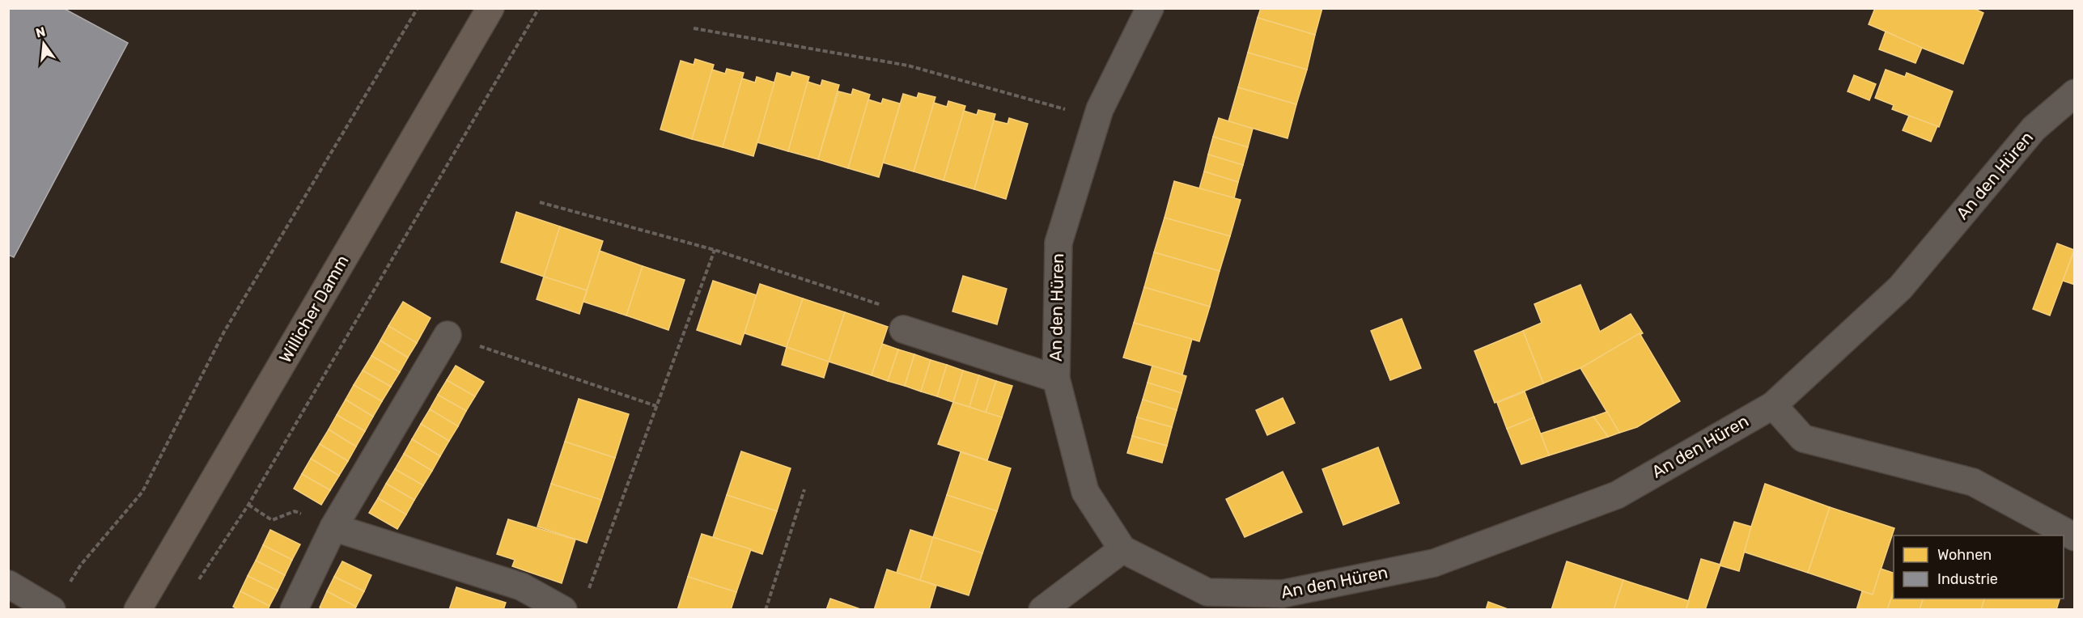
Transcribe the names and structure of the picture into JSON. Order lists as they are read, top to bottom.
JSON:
{
  "streets": {
    "main road": ["Willicher Damm"],
    "street": ["An den Hüren"]
  },
  "legend": ["Wohnen", "Industrie"],
  "north": "top"
}
